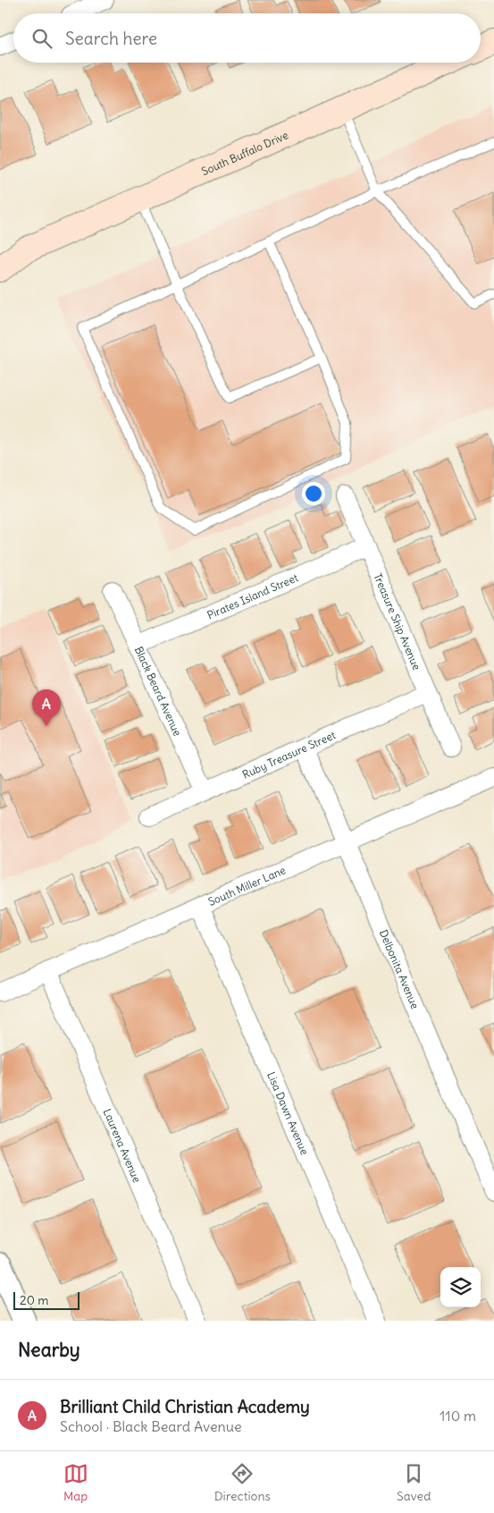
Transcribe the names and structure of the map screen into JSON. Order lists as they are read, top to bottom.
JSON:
{
  "streets": {
    "main road": ["South Buffalo Drive"],
    "street": [
      "Pirates Island Street",
      "Treasure Ship Avenue",
      "Black Beard Avenue",
      "Ruby Treasure Street",
      "South Miller Lane",
      "Delbonita Avenue",
      "Lisa Dawn Avenue",
      "Laurena Avenue"
    ]
  },
  "crossings": [
    ["Pirates Island Street", "Treasure Ship Avenue"],
    ["Pirates Island Street", "Black Beard Avenue"],
    ["Treasure Ship Avenue", "Ruby Treasure Street"],
    ["Black Beard Avenue", "Ruby Treasure Street"],
    ["Ruby Treasure Street", "Delbonita Avenue"],
    ["South Miller Lane", "Delbonita Avenue"],
    ["South Miller Lane", "Lisa Dawn Avenue"],
    ["South Miller Lane", "Laurena Avenue"]
  ],
  "scale_bar": "20 m",
  "page": {
    "search": "Search here",
    "pins": "A",
    "scale": "20 m",
    "heading": "Nearby",
    "list": [
      {
        "mark": "A",
        "name": "Brilliant Child Christian Academy",
        "note": "School · Black Beard Avenue",
        "value": "110 m"
      }
    ],
    "nav": ["Map", "Directions", "Saved"]
  }
}
